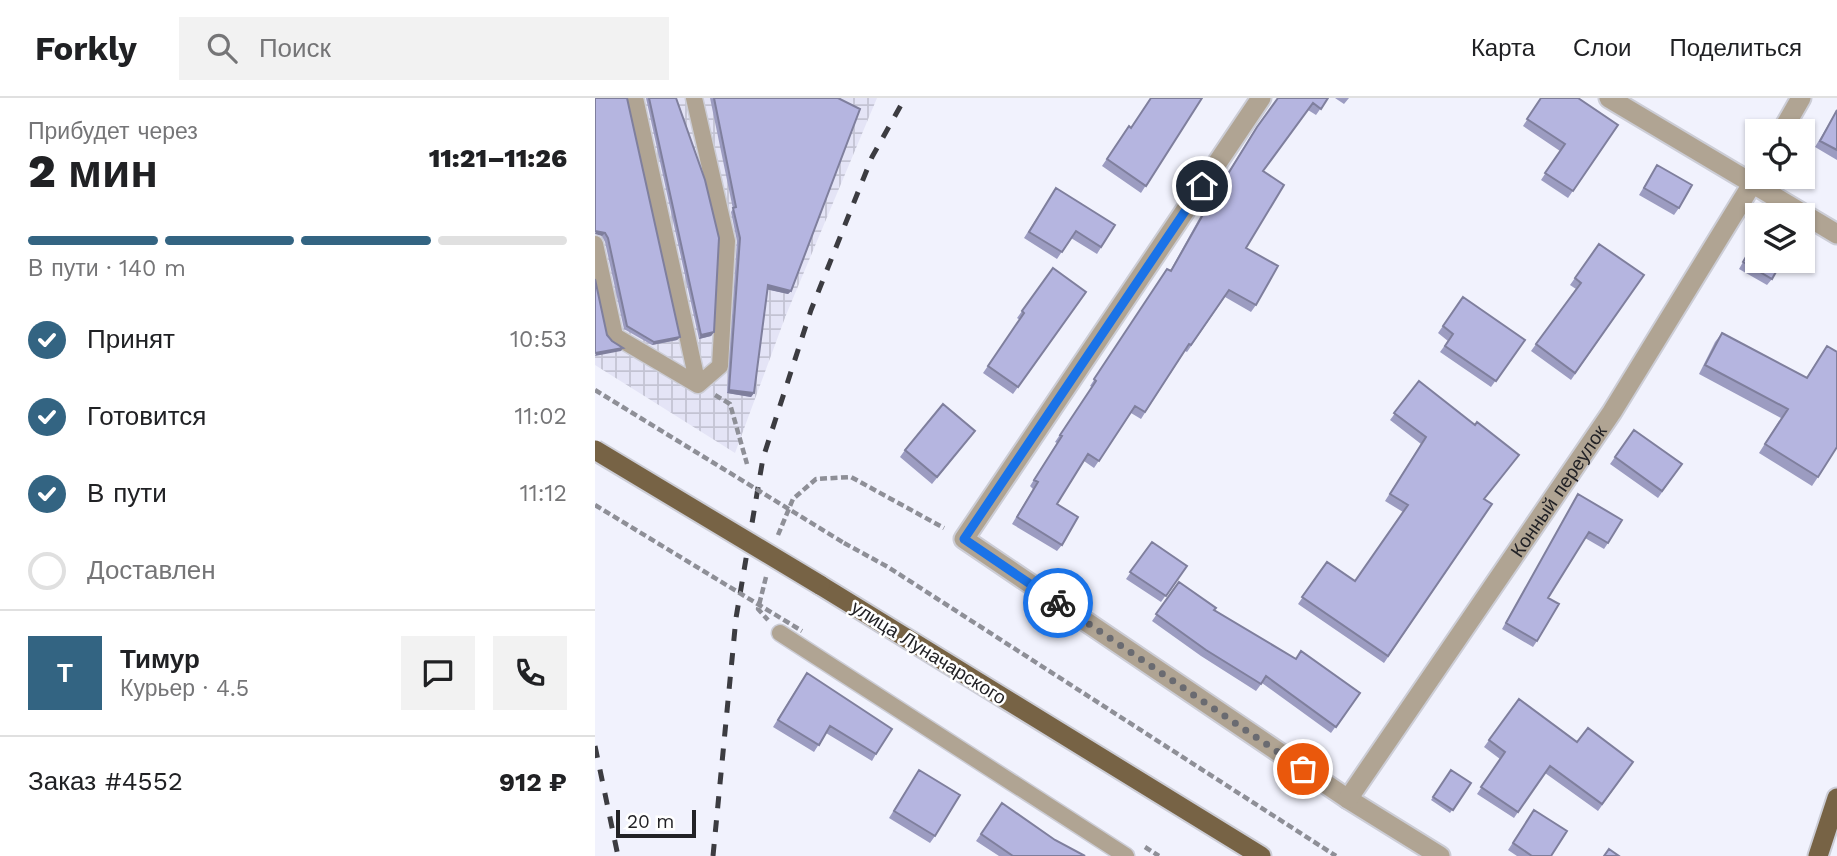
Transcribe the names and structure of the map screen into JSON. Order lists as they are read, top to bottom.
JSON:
{
  "streets": {
    "main road": ["улица Луначарского"],
    "street": ["Конный переулок"]
  },
  "scale_bar": "20 m",
  "page": {
    "header": "Forkly",
    "search": "Поиск",
    "nav": ["Карта", "Слои", "Поделиться"],
    "heading": ["2 мин", "Прибудет через", "11:21–11:26"],
    "panel": [
      "Тимур",
      "Курьер · 4.5",
      "Заказ #4552",
      "912 ₽"
    ],
    "bar": "В пути · 140 m",
    "list": [
      ["Принят", "10:53"],
      ["Готовится", "11:02"],
      ["В пути", "11:12"],
      "Доставлен"
    ],
    "round": "Т",
    "scale": "20 m"
  }
}
